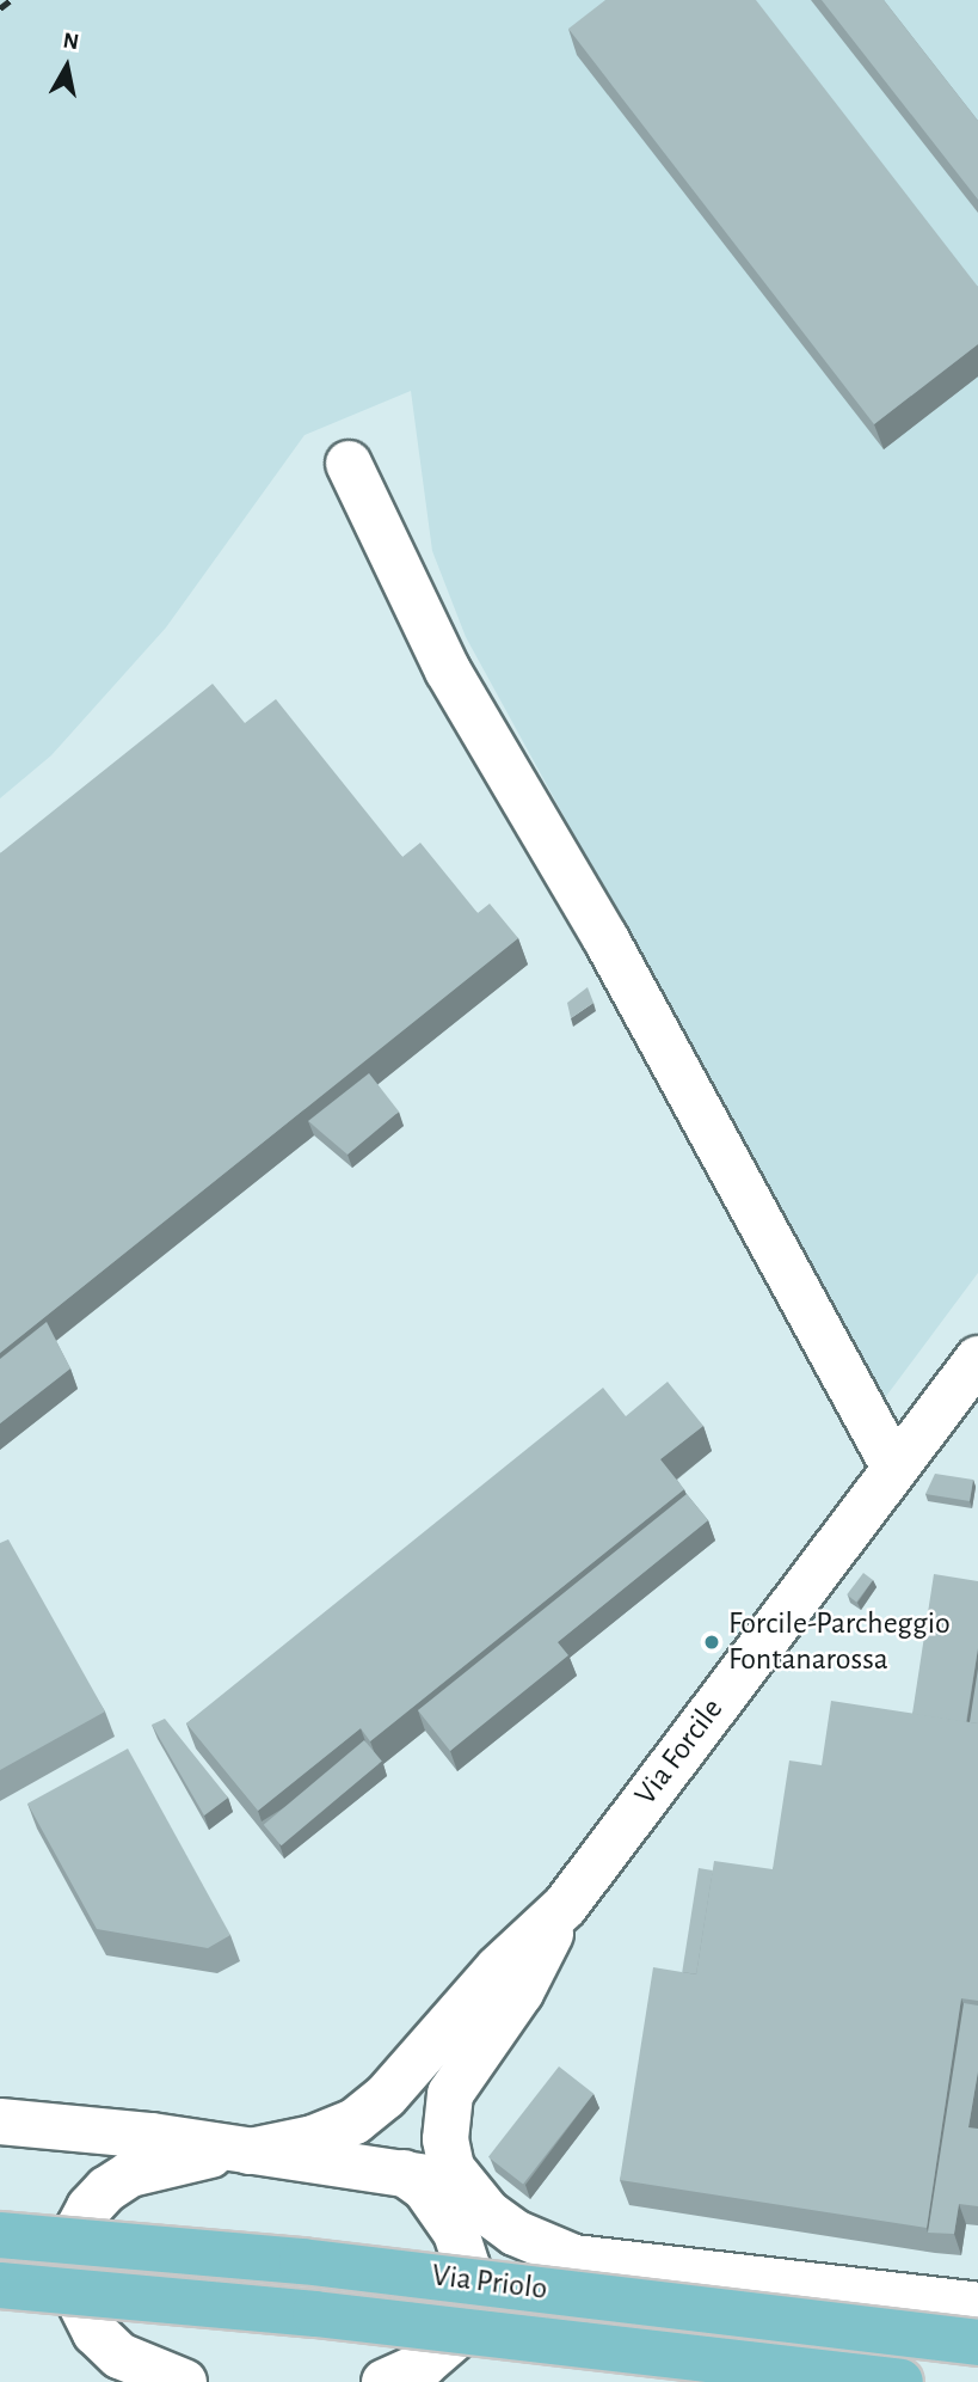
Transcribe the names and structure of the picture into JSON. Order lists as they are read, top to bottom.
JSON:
{
  "streets": {
    "main road": ["Via Priolo"],
    "street": ["Via Forcile"]
  },
  "places": ["Forcile-Parcheggio Fontanarossa"],
  "north": "top"
}
